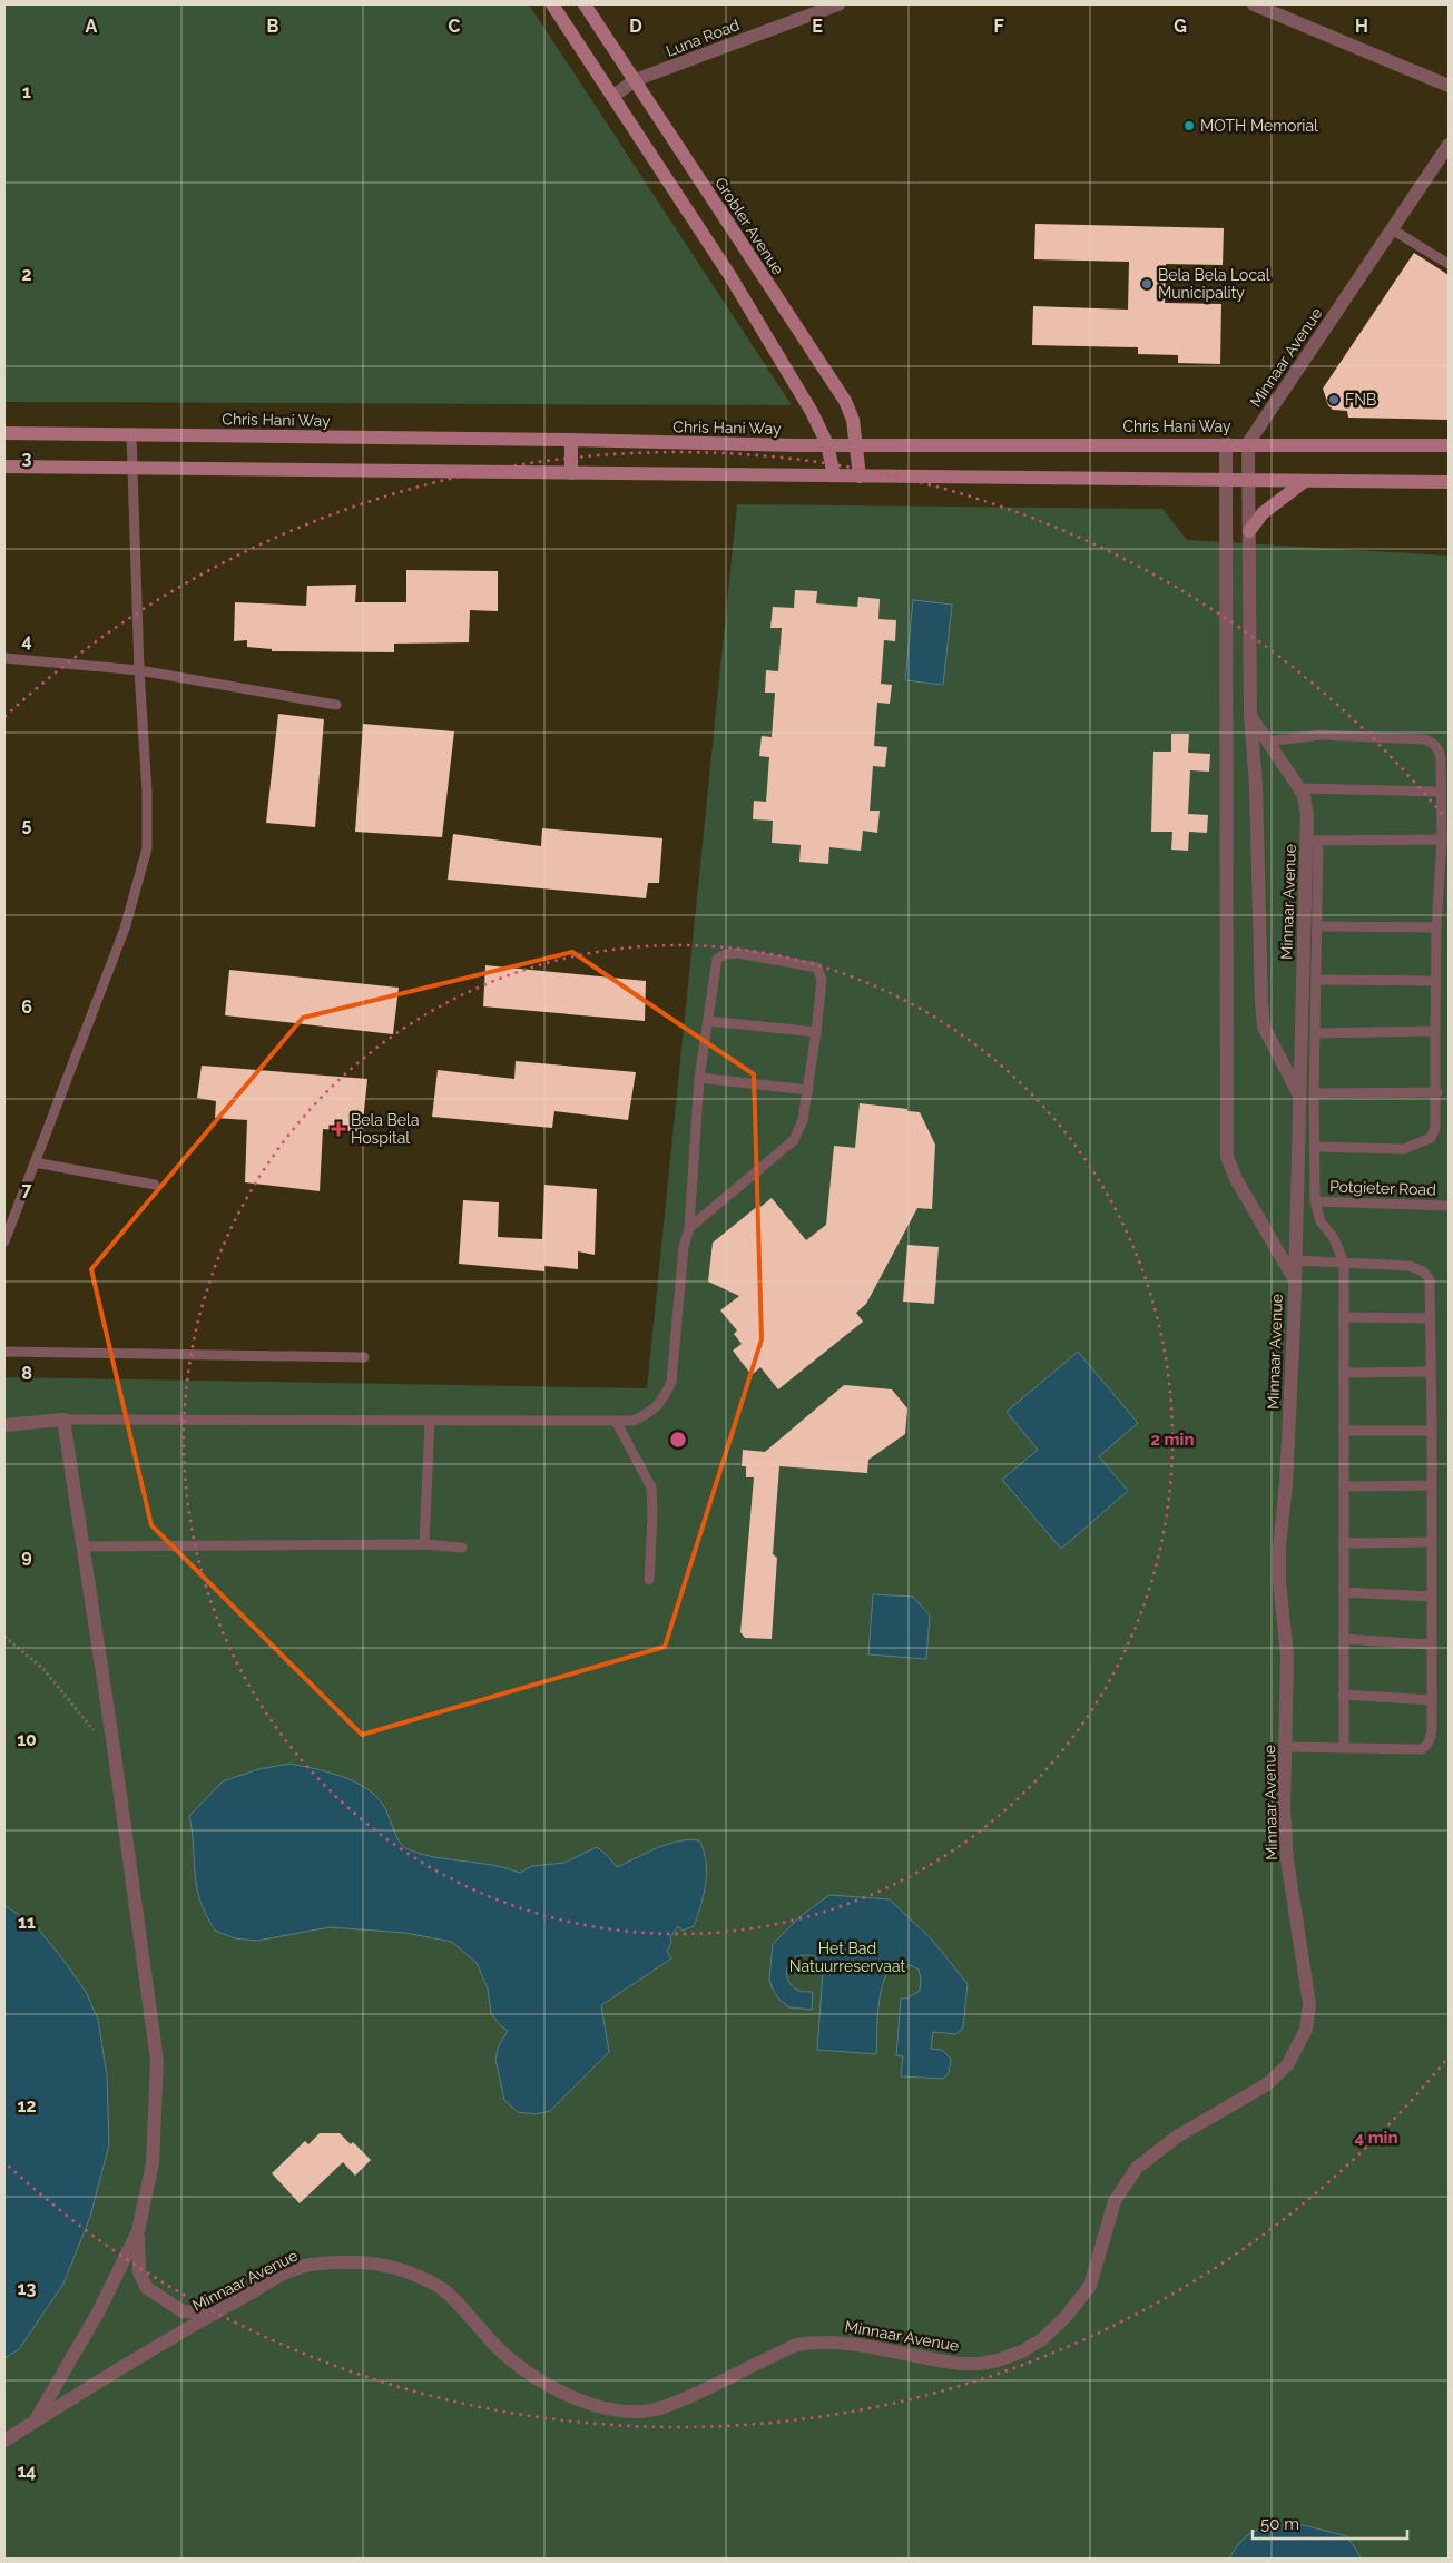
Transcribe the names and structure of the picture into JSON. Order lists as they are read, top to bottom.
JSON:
{
  "streets": {
    "main road": ["Grobler Avenue", "Chris Hani Way"],
    "street": ["Luna Road", "Minnaar Avenue"],
    "lane": ["Potgieter Road"]
  },
  "crossings": [
    ["Luna Road", "Grobler Avenue"],
    ["Grobler Avenue", "Chris Hani Way"],
    ["Minnaar Avenue", "Chris Hani Way"]
  ],
  "parks": ["Het Bad Natuurreservaat"],
  "places": {
    "other": ["MOTH Memorial", "Bela Bela Local Municipality", "FNB"],
    "health": ["Bela Bela Hospital"]
  },
  "scale_bar": "50 m",
  "grid": {
    "columns": [
      "A",
      "B",
      "C",
      "D",
      "E",
      "F",
      "G",
      "H"
    ],
    "rows": [
      "1",
      "2",
      "3",
      "4",
      "5",
      "6",
      "7",
      "8",
      "9",
      "10",
      "11",
      "12",
      "13",
      "14"
    ]
  },
  "rings": ["2 min", "4 min"]
}
